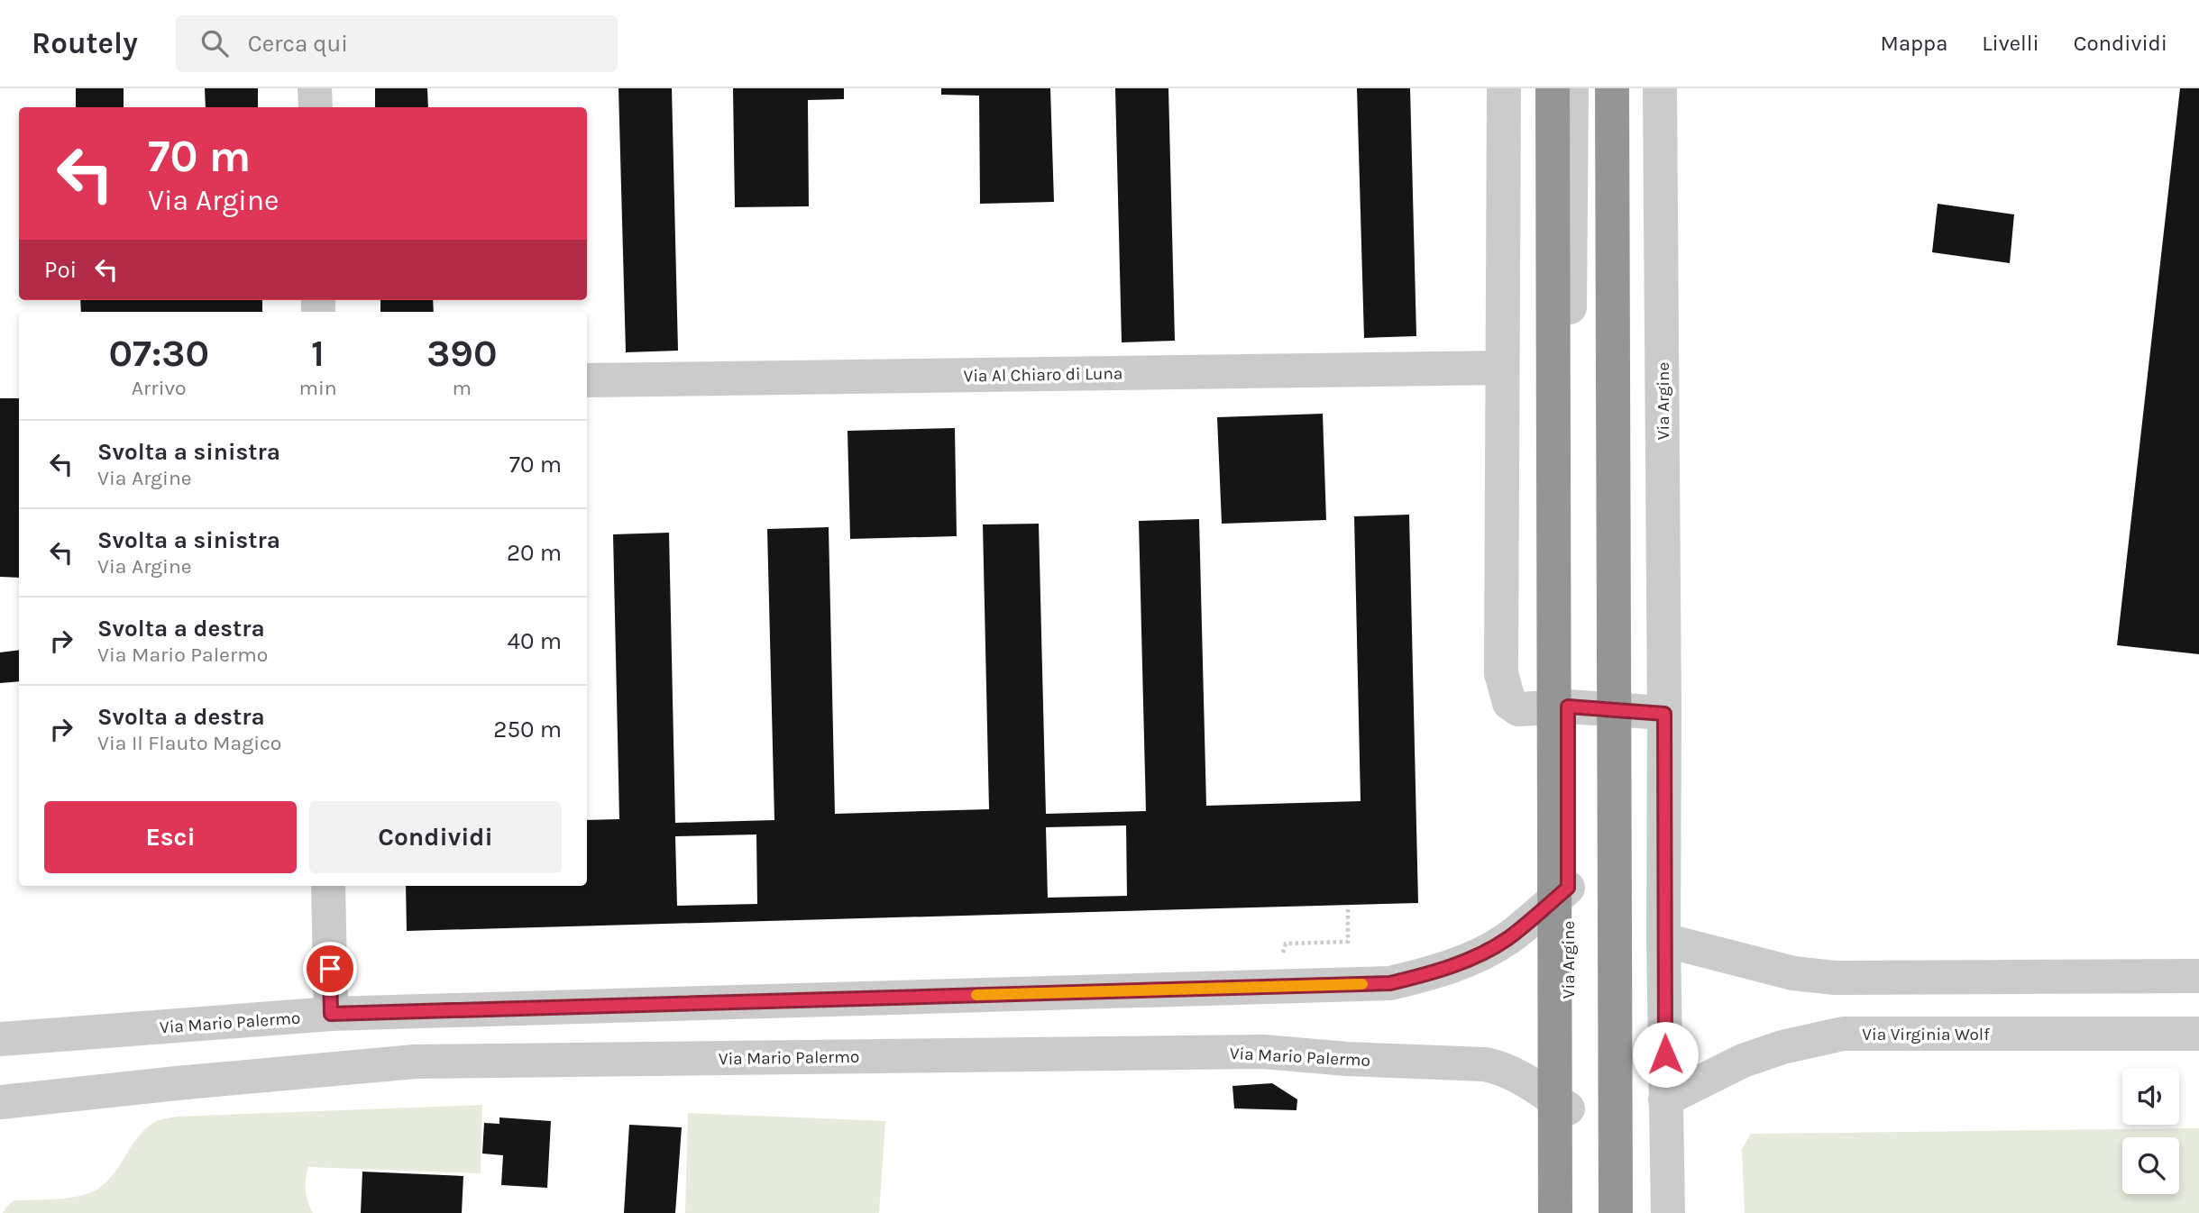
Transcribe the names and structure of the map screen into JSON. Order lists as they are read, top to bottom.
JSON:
{
  "streets": {
    "street": [
      "Via Al Chiaro di Luna",
      "Via Argine",
      "Via Mario Palermo",
      "Via Virginia Wolf"
    ]
  },
  "crossings": [
    ["Via Argine", "Via Mario Palermo"],
    ["Via Argine", "Via Virginia Wolf"]
  ],
  "page": {
    "header": "Routely",
    "search": "Cerca qui",
    "nav": ["Mappa", "Livelli", "Condividi"],
    "turn": ["70 m", "Via Argine"],
    "then": "Poi",
    "eta": [
      "07:30",
      "Arrivo",
      "1",
      "min",
      "390",
      "m"
    ],
    "list": [
      {
        "name": "Svolta a sinistra",
        "note": "Via Argine",
        "value": "70 m"
      },
      {
        "name": "Svolta a sinistra",
        "note": "Via Argine",
        "value": "20 m"
      },
      {
        "name": "Svolta a destra",
        "note": "Via Mario Palermo",
        "value": "40 m"
      },
      {
        "name": "Svolta a destra",
        "note": "Via Il Flauto Magico",
        "value": "250 m"
      }
    ],
    "buttons": ["Esci", "Condividi"]
  }
}
